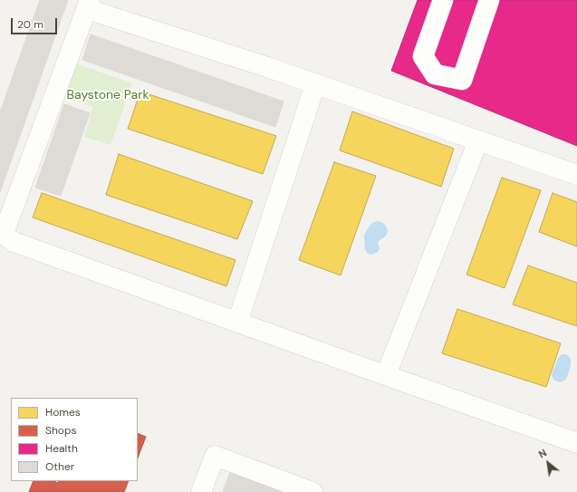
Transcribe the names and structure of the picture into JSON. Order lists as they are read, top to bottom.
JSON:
{
  "parks": ["Baystone Park"],
  "legend": [
    "Homes",
    "Shops",
    "Health",
    "Other"
  ],
  "scale_bar": "20 m",
  "north": "top left"
}
